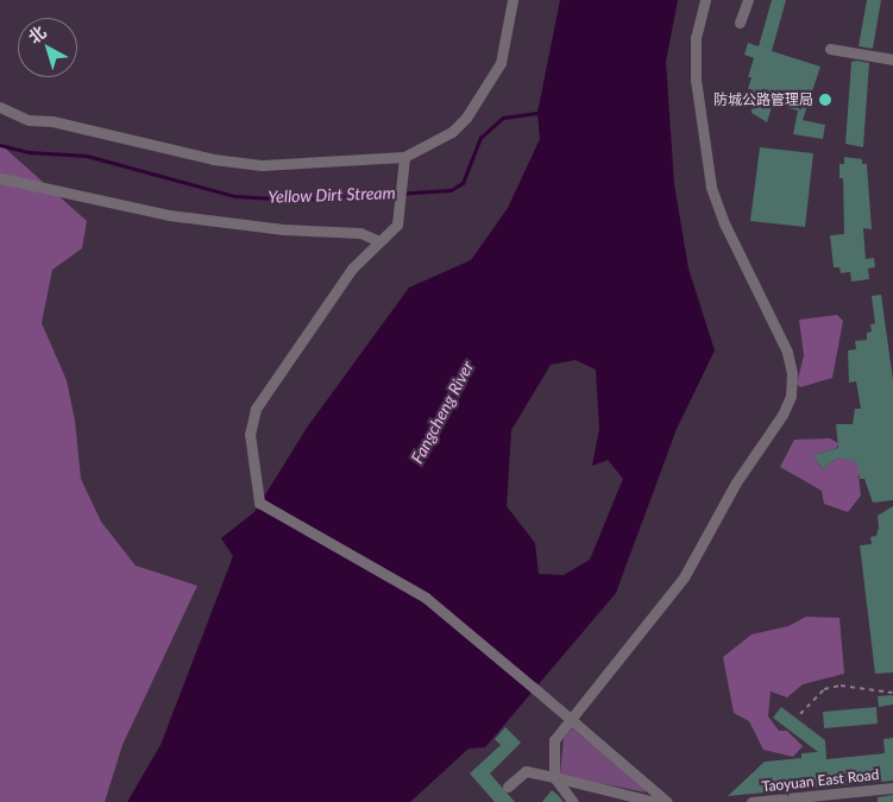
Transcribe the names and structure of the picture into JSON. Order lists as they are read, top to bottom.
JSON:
{
  "streets": {
    "street": ["Taoyuan East Road"]
  },
  "water": ["Yellow Dirt Stream", "Fangcheng River"],
  "places": ["防城公路管理局"],
  "north": "top left"
}
